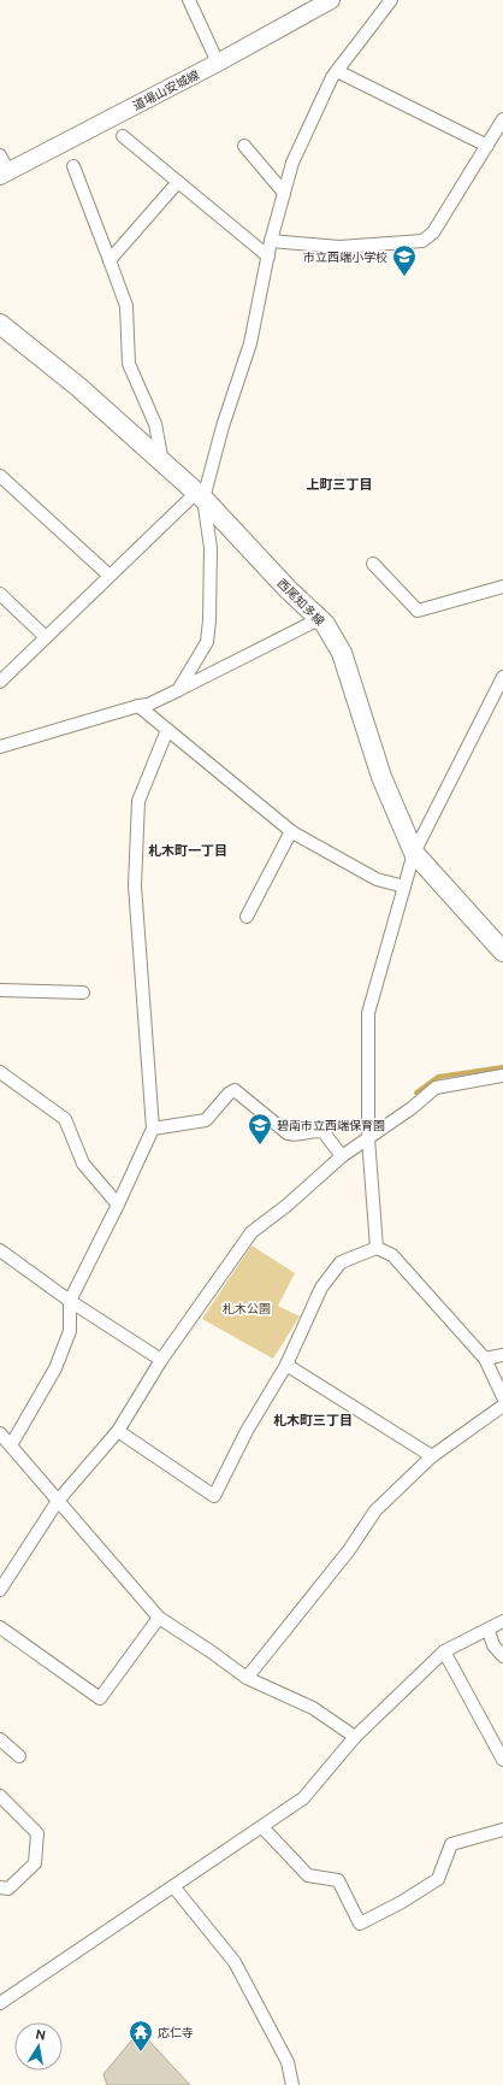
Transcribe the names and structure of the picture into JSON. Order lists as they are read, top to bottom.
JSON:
{
  "streets": {
    "main road": ["道場山安城線", "西尾知多線"]
  },
  "districts": ["上町三丁目", "札木町一丁目", "札木町三丁目"],
  "parks": ["札木公園"],
  "places": {
    "school or university": ["市立西端小学校", "碧南市立西端保育園"],
    "temple": ["応仁寺"]
  },
  "north": "top"
}
